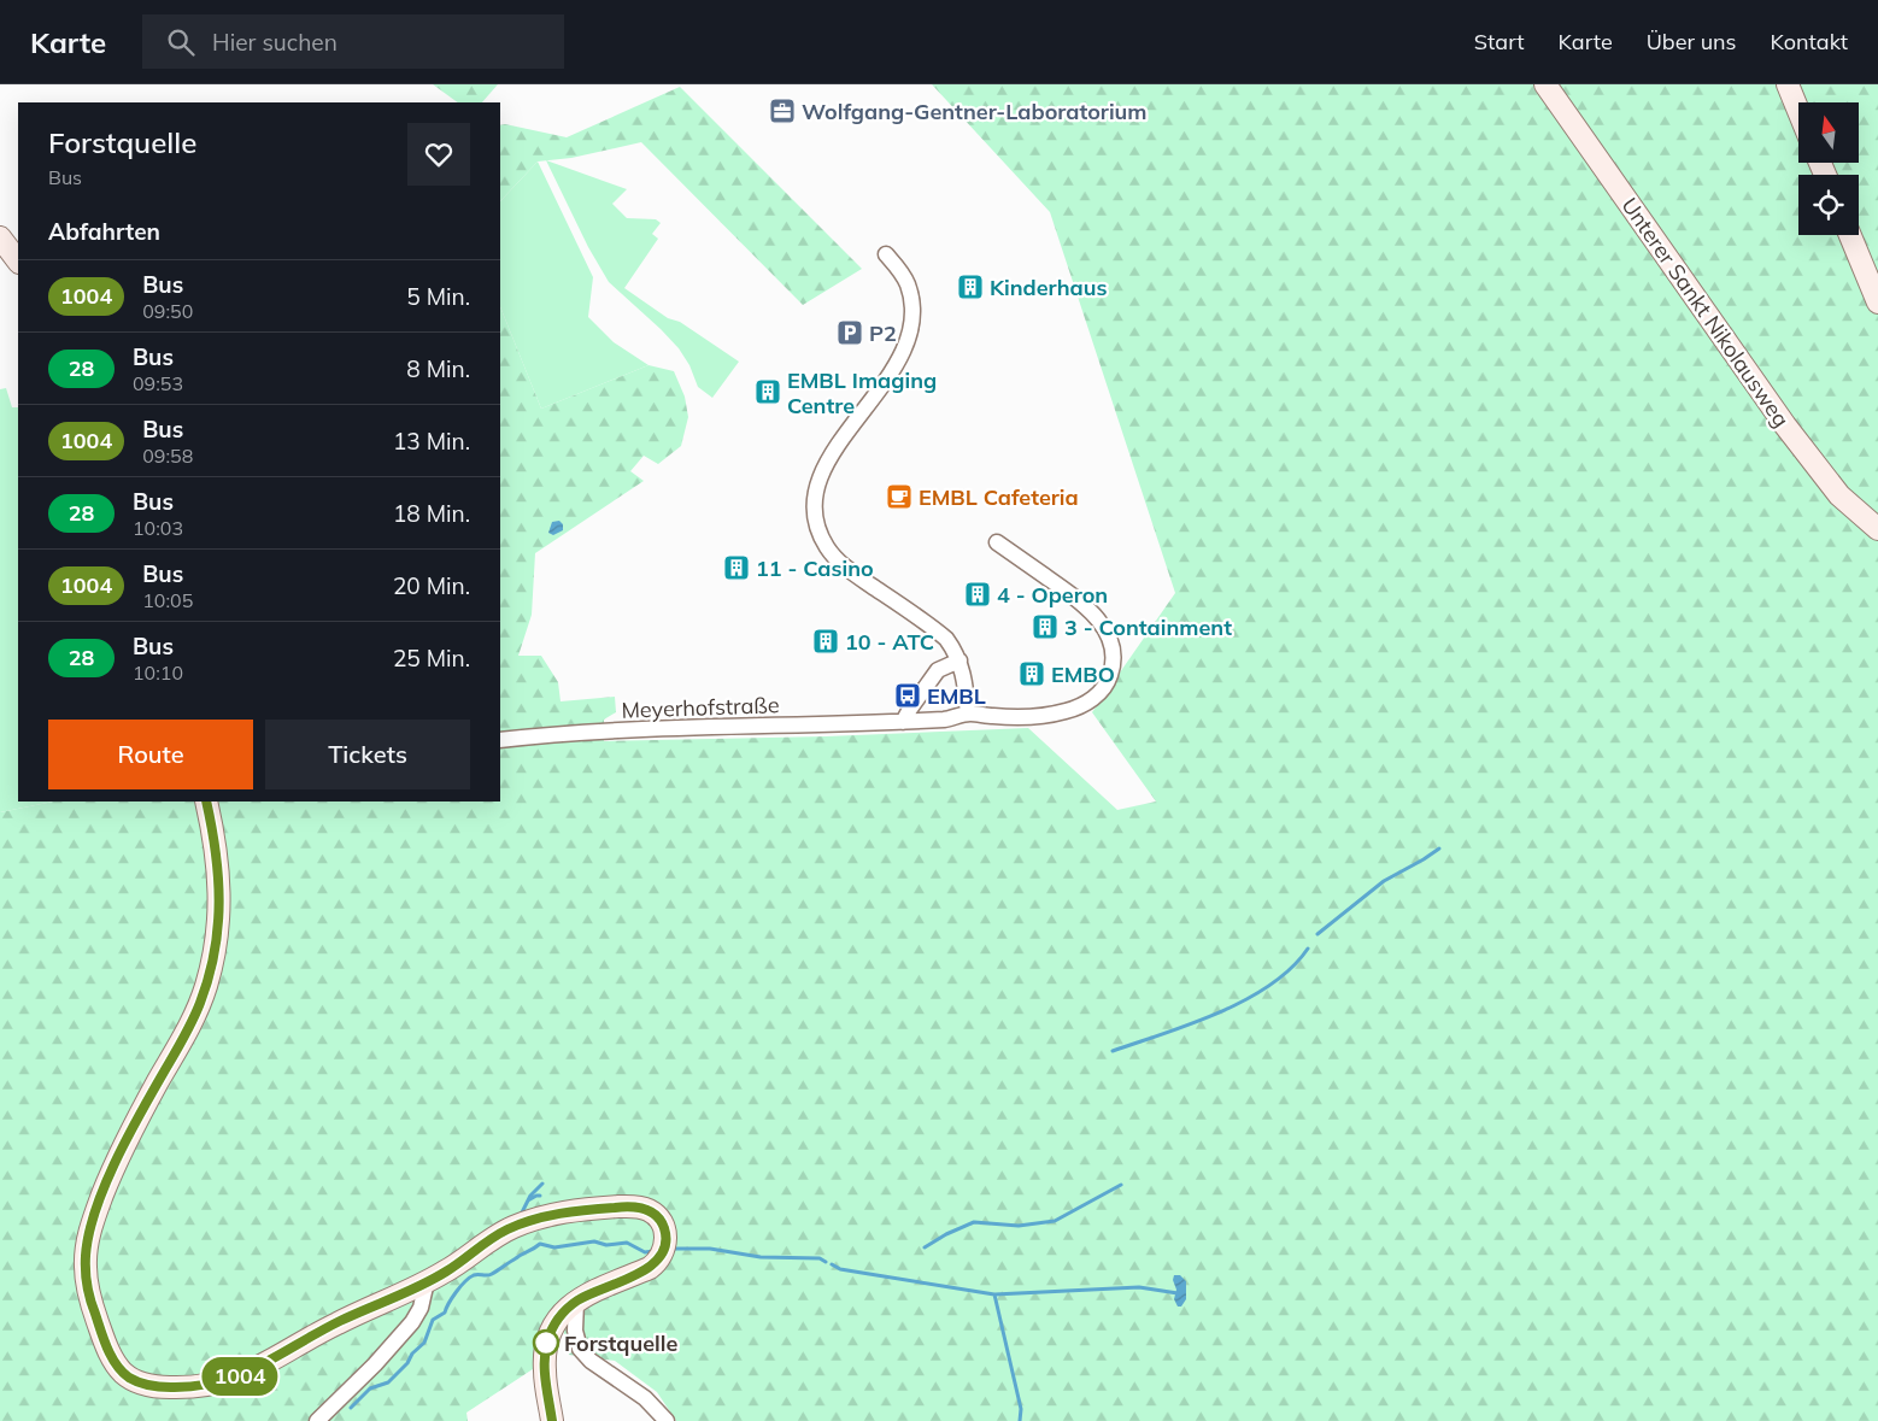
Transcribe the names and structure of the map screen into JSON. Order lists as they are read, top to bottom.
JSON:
{
  "streets": {
    "street": ["Unterer Sankt Nikolausweg", "Meyerhofstraße"]
  },
  "places": {
    "office": ["Wolfgang-Gentner-Laboratorium"],
    "building": [
      "Kinderhaus",
      "EMBL Imaging Centre",
      "11 - Casino",
      "4 - Operon",
      "3 - Containment",
      "10 - ATC",
      "EMBO"
    ],
    "parking": ["P2"],
    "cafe": ["EMBL Cafeteria"],
    "bus stop": ["EMBL"],
    "other": ["Forstquelle"]
  },
  "lines": ["bus line 1004"],
  "north": "top",
  "page": {
    "header": "Karte",
    "search": "Hier suchen",
    "nav": [
      "Start",
      "Karte",
      "Über uns",
      "Kontakt"
    ],
    "on_map": "1004",
    "heading": [
      ["Forstquelle", "Bus"],
      "Abfahrten"
    ],
    "list": [
      {
        "mark": "1004",
        "name": "Bus",
        "note": "09:50",
        "value": "5 Min."
      },
      {
        "mark": "28",
        "name": "Bus",
        "note": "09:53",
        "value": "8 Min."
      },
      {
        "mark": "1004",
        "name": "Bus",
        "note": "09:58",
        "value": "13 Min."
      },
      {
        "mark": "28",
        "name": "Bus",
        "note": "10:03",
        "value": "18 Min."
      },
      {
        "mark": "1004",
        "name": "Bus",
        "note": "10:05",
        "value": "20 Min."
      },
      {
        "mark": "28",
        "name": "Bus",
        "note": "10:10",
        "value": "25 Min."
      }
    ],
    "buttons": ["Route", "Tickets"]
  }
}
